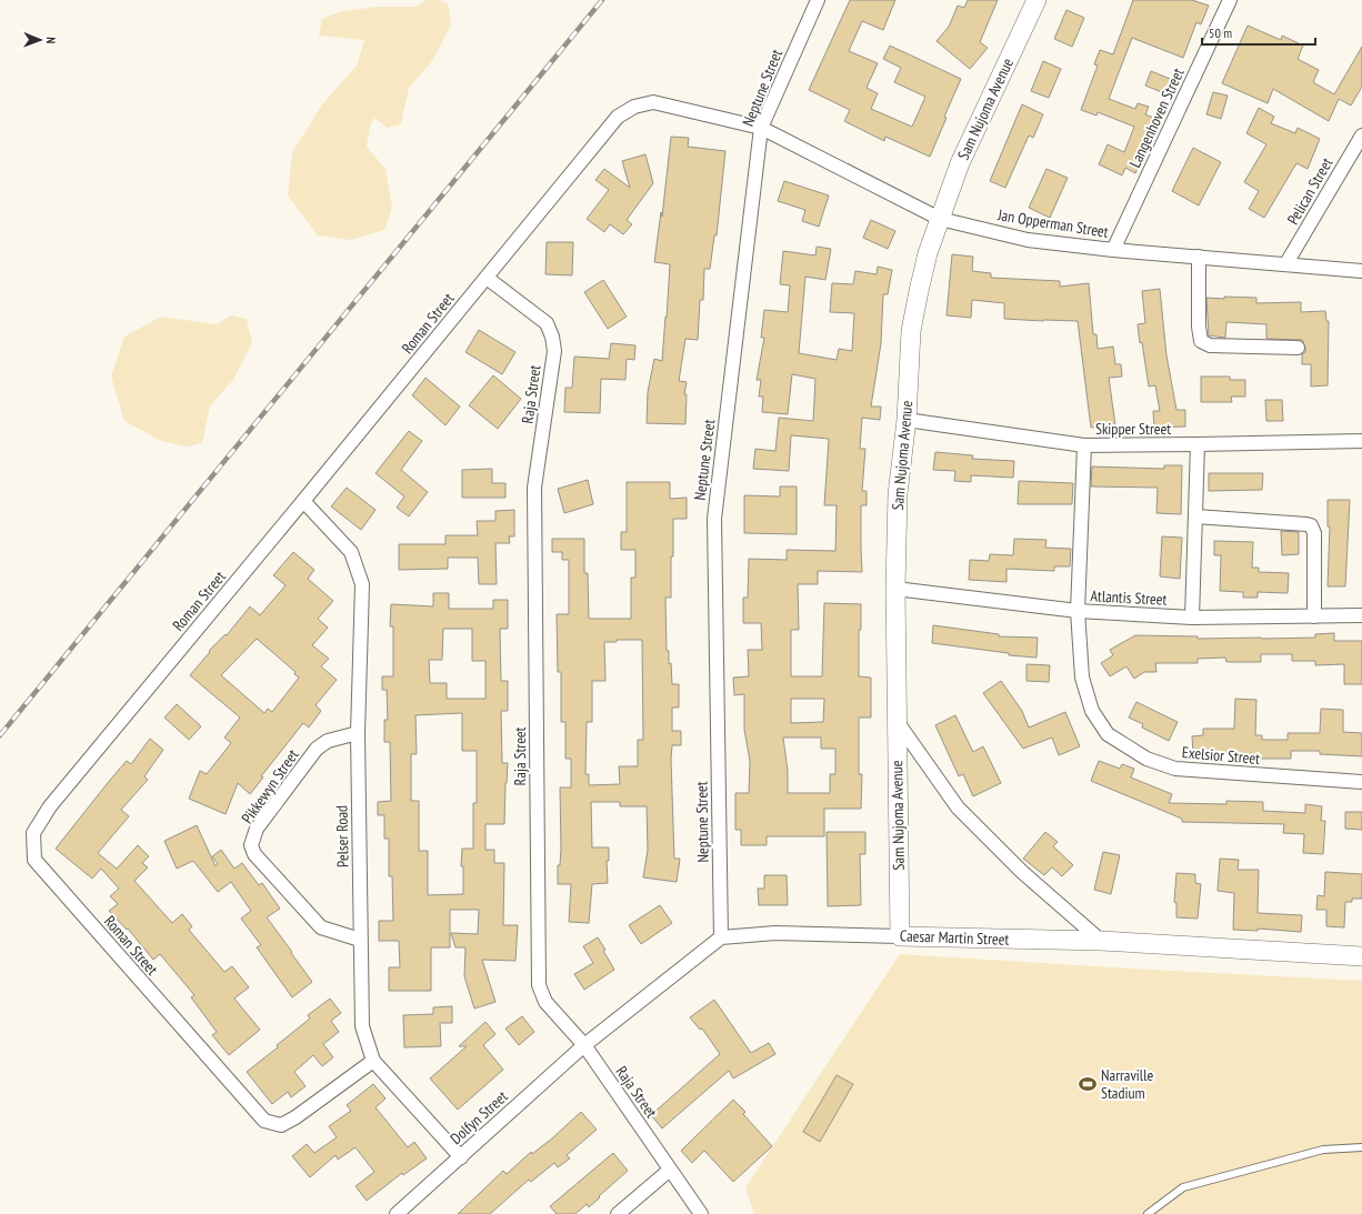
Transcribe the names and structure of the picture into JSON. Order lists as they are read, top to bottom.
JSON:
{
  "streets": {
    "street": [
      "Neptune Street",
      "Sam Nujoma Avenue",
      "Langenhoven Street",
      "Pelican Street",
      "Jan Opperman Street",
      "Roman Street",
      "Raja Street",
      "Skipper Street",
      "Atlantis Street",
      "Exelsior Street",
      "Pikkewyn Street",
      "Pelser Road",
      "Caesar Martin Street",
      "Dolfyn Street"
    ]
  },
  "crossings": [
    ["Neptune Street", "Jan Opperman Street"],
    ["Neptune Street", "Roman Street"],
    ["Neptune Street", "Caesar Martin Street"],
    ["Sam Nujoma Avenue", "Jan Opperman Street"],
    ["Sam Nujoma Avenue", "Skipper Street"],
    ["Sam Nujoma Avenue", "Atlantis Street"],
    ["Sam Nujoma Avenue", "Caesar Martin Street"],
    ["Langenhoven Street", "Jan Opperman Street"],
    ["Pelican Street", "Jan Opperman Street"],
    ["Jan Opperman Street", "Roman Street"],
    ["Roman Street", "Raja Street"],
    ["Roman Street", "Pelser Road"],
    ["Raja Street", "Dolfyn Street"],
    ["Skipper Street", "Exelsior Street"],
    ["Atlantis Street", "Exelsior Street"],
    ["Pikkewyn Street", "Pelser Road"],
    ["Pelser Road", "Dolfyn Street"]
  ],
  "places": {
    "sports": ["Narraville Stadium"]
  },
  "scale_bar": "50 m",
  "north": "right"
}
